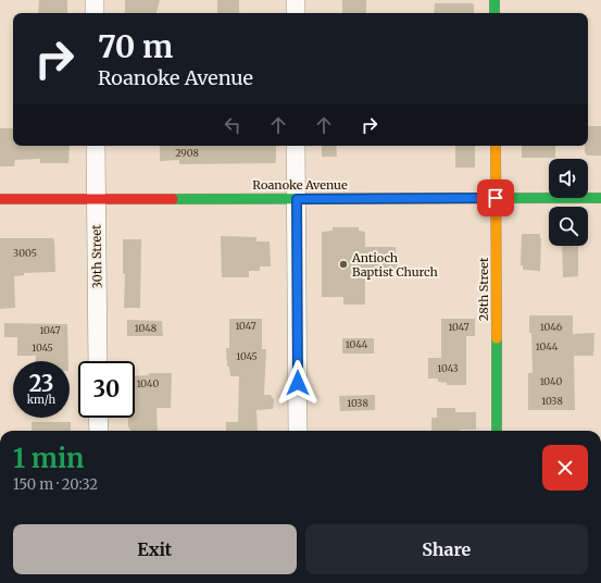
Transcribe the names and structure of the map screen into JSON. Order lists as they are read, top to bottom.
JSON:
{
  "streets": {
    "street": ["Roanoke Avenue", "30th Street", "28th Street"]
  },
  "crossings": [
    ["Roanoke Avenue", "30th Street"],
    ["Roanoke Avenue", "28th Street"]
  ],
  "places": ["Antioch Baptist Church"],
  "house_numbers": [
    "2908",
    "3005",
    "1047",
    "1047",
    "1046",
    "1048",
    "1047",
    "1044",
    "1044",
    "1045",
    "1045",
    "1043",
    "1040",
    "1040",
    "1038",
    "1038"
  ],
  "page": {
    "turn": ["70 m", "Roanoke Avenue"],
    "speed": "23 km/h",
    "limit": "30",
    "heading": ["1 min", "150 m · 20:32"],
    "buttons": ["Exit", "Share"]
  }
}
